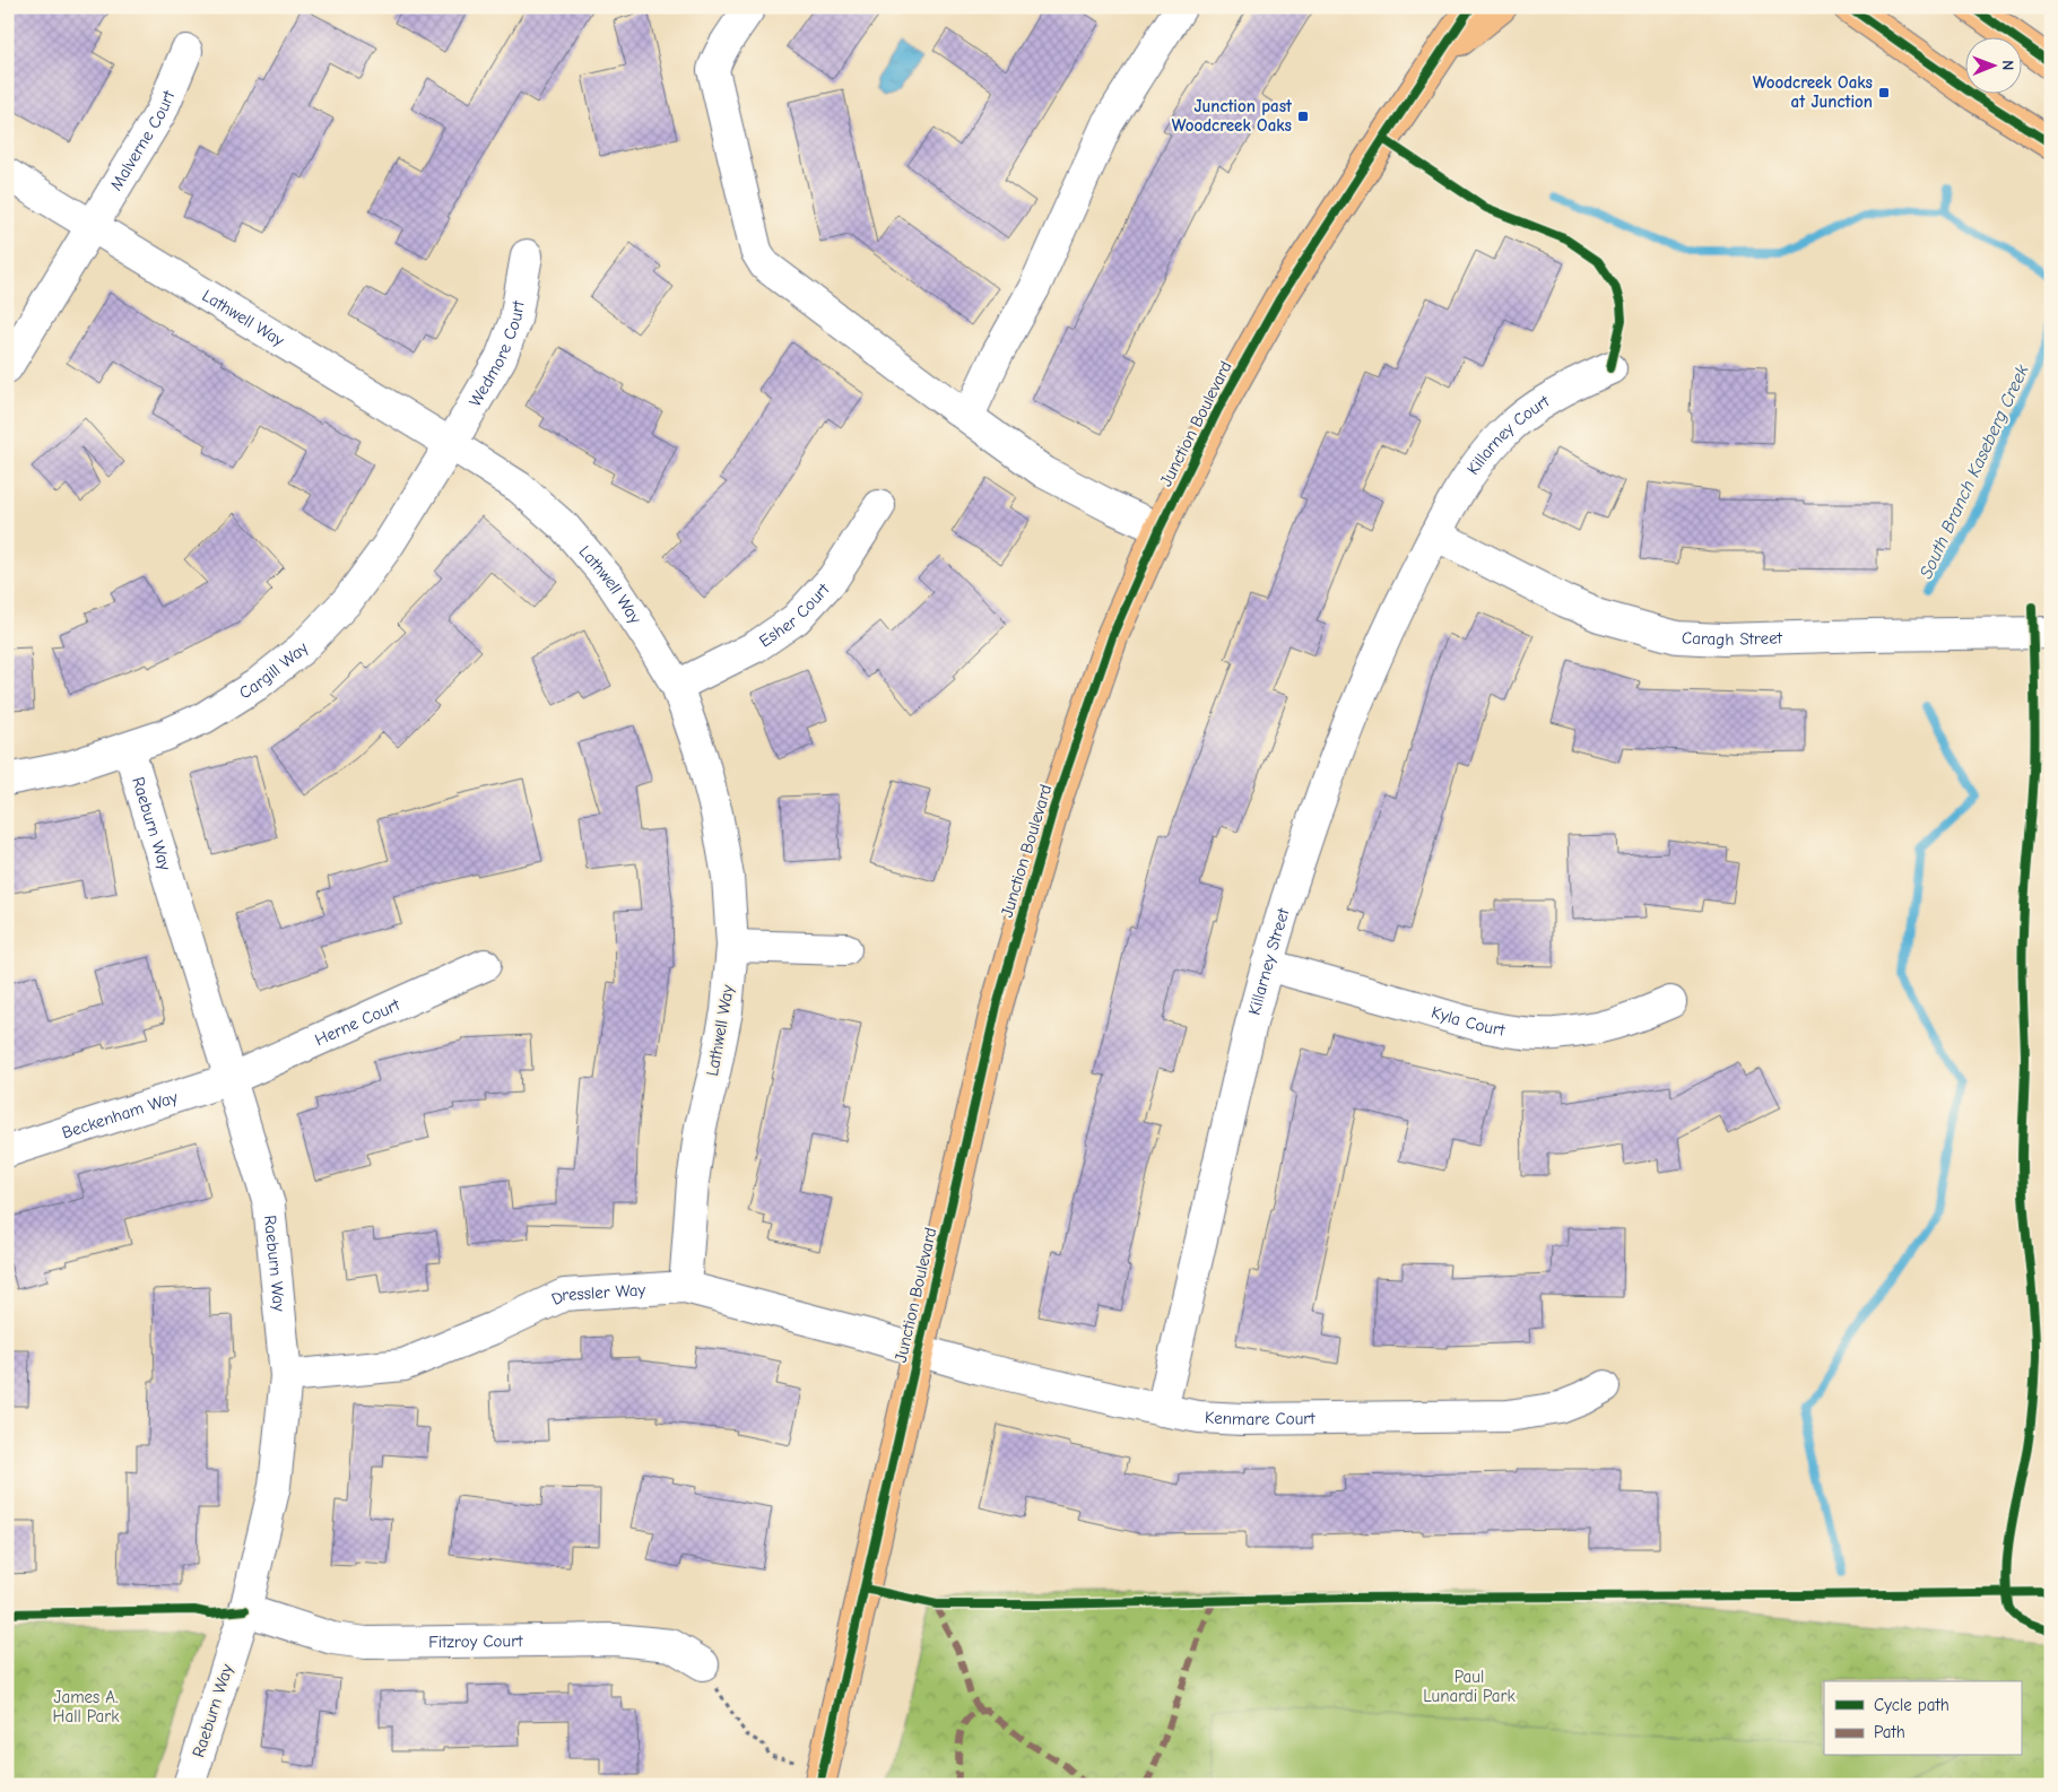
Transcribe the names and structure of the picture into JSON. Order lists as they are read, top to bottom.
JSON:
{
  "streets": {
    "main road": ["Junction Boulevard"],
    "street": [
      "Malverne Court",
      "Lathwell Way",
      "Wedmore Court",
      "Killarney Court",
      "Esher Court",
      "Caragh Street",
      "Cargill Way",
      "Raeburn Way",
      "Killarney Street",
      "Kyla Court",
      "Herne Court",
      "Beckenham Way",
      "Dressler Way",
      "Kenmare Court",
      "Fitzroy Court"
    ]
  },
  "crossings": [
    ["Malverne Court", "Lathwell Way"],
    ["Lathwell Way", "Wedmore Court"],
    ["Lathwell Way", "Esher Court"],
    ["Lathwell Way", "Cargill Way"],
    ["Lathwell Way", "Dressler Way"],
    ["Wedmore Court", "Cargill Way"],
    ["Junction Boulevard", "Dressler Way"],
    ["Junction Boulevard", "Kenmare Court"],
    ["Killarney Court", "Caragh Street"],
    ["Killarney Court", "Killarney Street"],
    ["Caragh Street", "Killarney Street"],
    ["Cargill Way", "Raeburn Way"],
    ["Raeburn Way", "Herne Court"],
    ["Raeburn Way", "Beckenham Way"],
    ["Raeburn Way", "Dressler Way"],
    ["Raeburn Way", "Fitzroy Court"],
    ["Killarney Street", "Kyla Court"],
    ["Killarney Street", "Kenmare Court"],
    ["Herne Court", "Beckenham Way"],
    ["Dressler Way", "Kenmare Court"]
  ],
  "water": ["South Branch Kaseberg Creek"],
  "parks": ["Paul Lunardi Park", "James A. Hall Park"],
  "places": {
    "transit": ["Woodcreek Oaks at Junction", "Junction past Woodcreek Oaks"]
  },
  "legend": ["Cycle path", "Path"],
  "north": "right"
}
